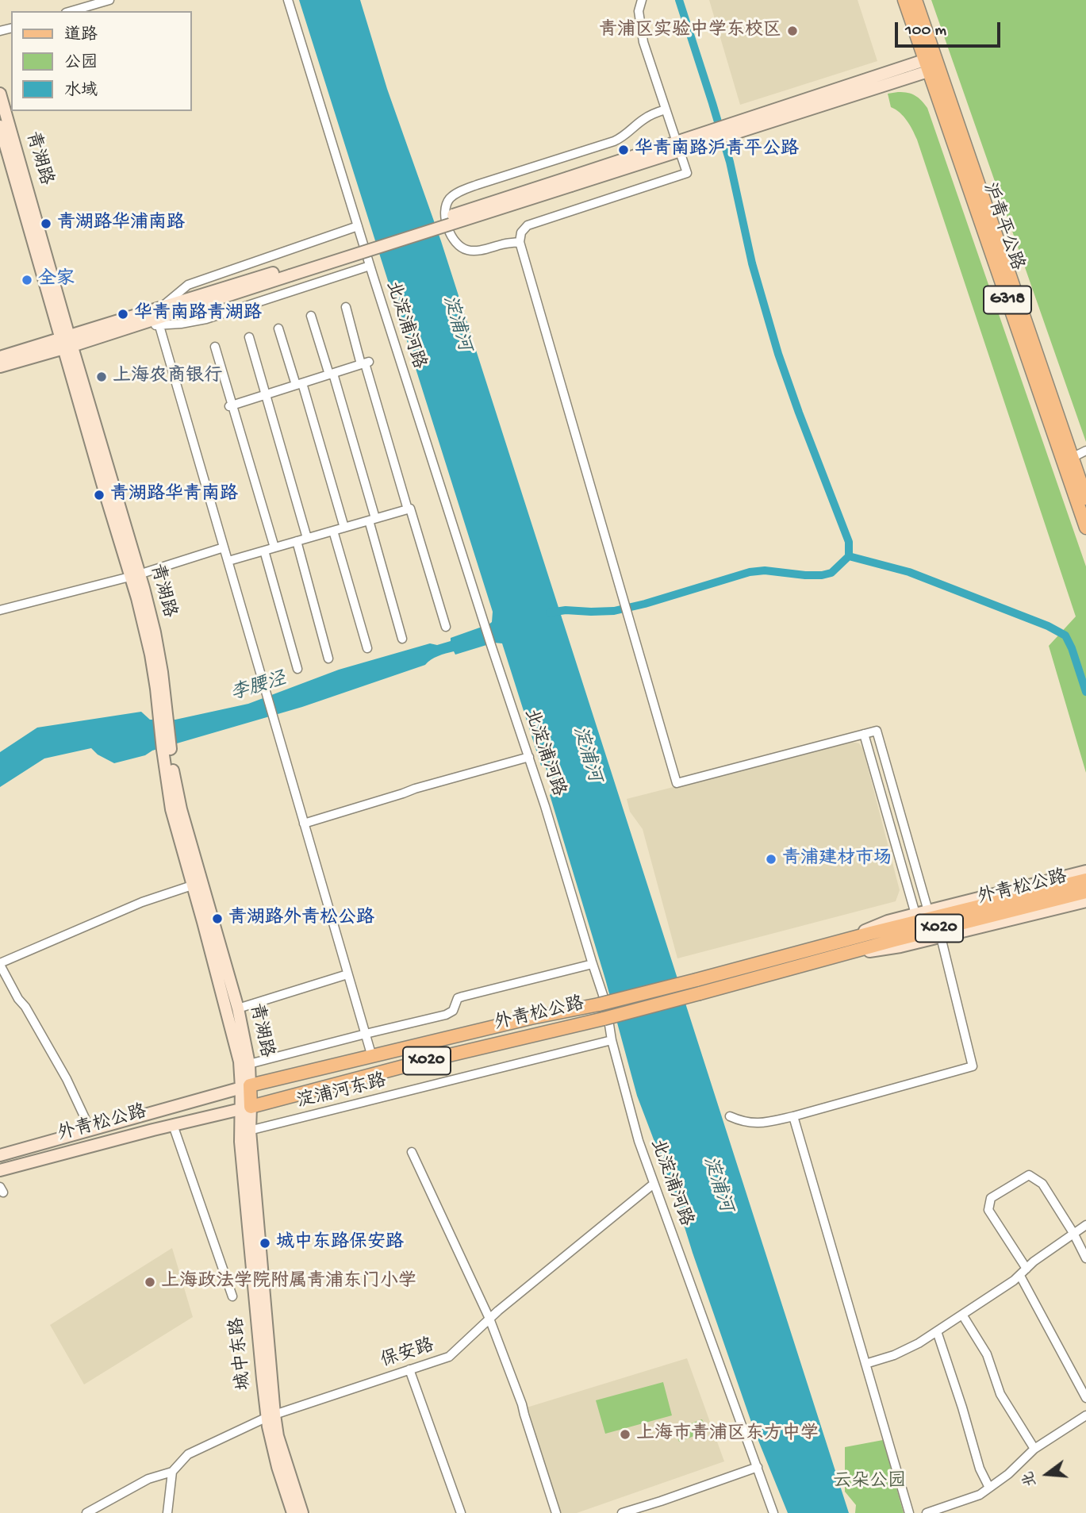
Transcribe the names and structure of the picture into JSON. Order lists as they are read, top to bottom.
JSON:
{
  "streets": {
    "main road": [
      "青湖路",
      "沪青平公路",
      "G318",
      "外青松公路",
      "X020",
      "城中东路"
    ],
    "street": ["北淀浦河路", "淀浦河东路", "保安路"]
  },
  "crossings": [
    ["青湖路", "外青松公路"],
    ["青湖路", "城中东路"],
    ["北淀浦河路", "淀浦河东路"],
    ["北淀浦河路", "保安路"],
    ["外青松公路", "城中东路"],
    ["淀浦河东路", "城中东路"],
    ["城中东路", "保安路"]
  ],
  "water": ["淀浦河", "李腰泾"],
  "parks": ["云朵公园"],
  "places": [
    "青浦区实验中学东校区",
    "华青南路沪青平公路",
    "青湖路华浦南路",
    "全家",
    "华青南路青湖路",
    "上海农商银行",
    "青湖路华青南路",
    "青浦建材市场",
    "青湖路外青松公路",
    "城中东路保安路",
    "上海政法学院附属青浦东门小学",
    "上海市青浦区东方中学"
  ],
  "legend": ["道路", "公园", "水域"],
  "scale_bar": "100 m",
  "north": "left"
}
